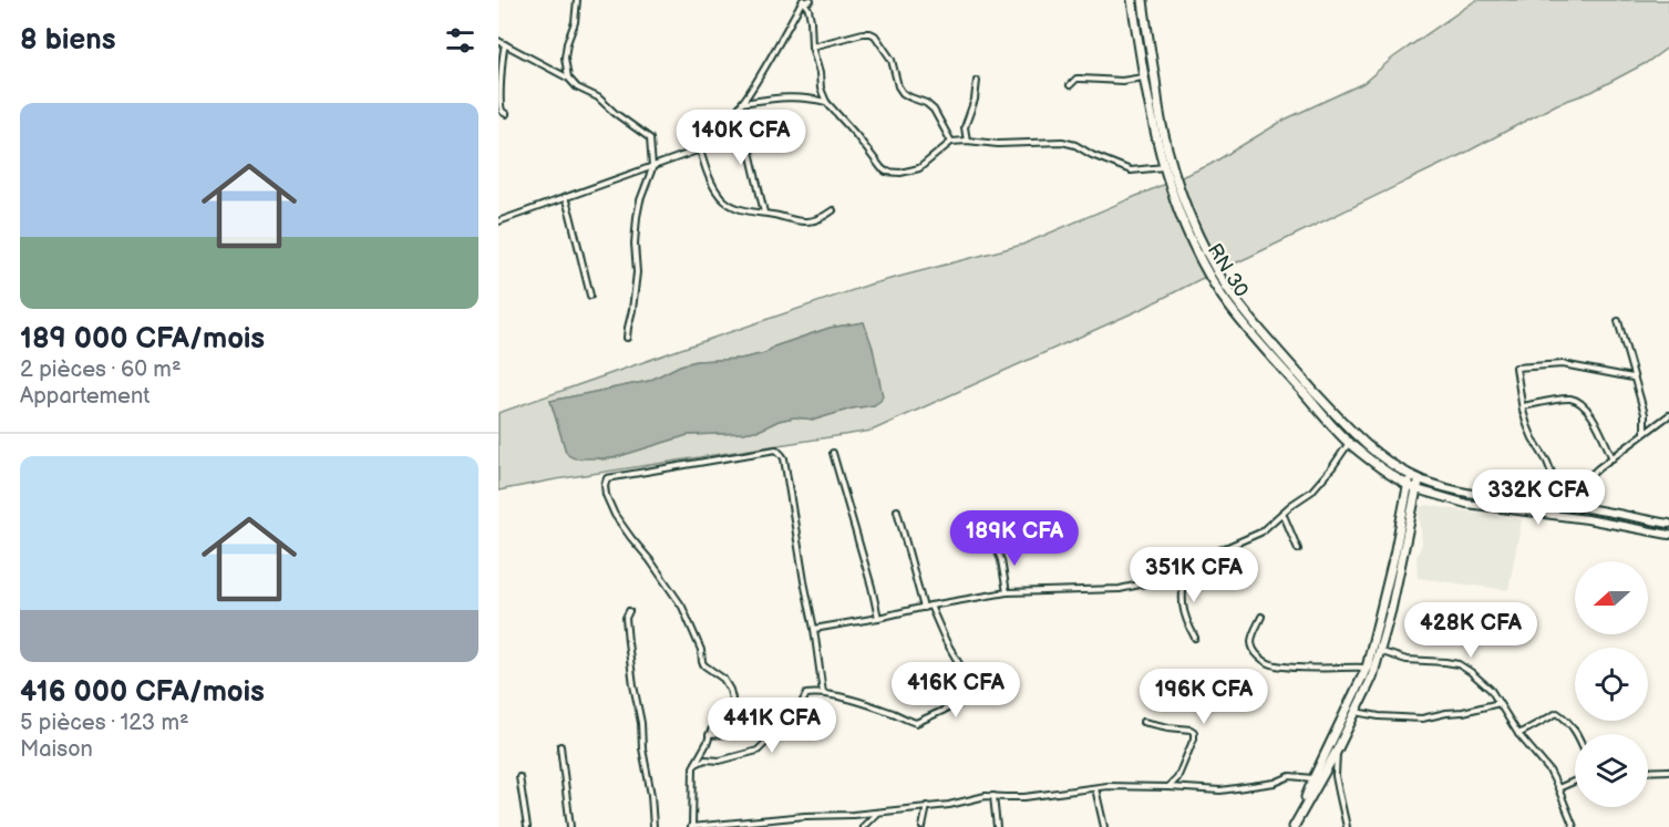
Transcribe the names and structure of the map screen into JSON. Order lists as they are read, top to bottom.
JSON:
{
  "streets": {
    "main road": ["RN 30"]
  },
  "north": "left",
  "page": {
    "heading": "8 biens",
    "list": [
      {
        "name": "189 000 CFA/mois",
        "note": "2 pièces · 60 m² · Appartement"
      },
      {
        "name": "416 000 CFA/mois",
        "note": "5 pièces · 123 m² · Maison"
      }
    ],
    "price": [
      "140K CFA",
      "332K CFA",
      "189K CFA",
      "351K CFA",
      "428K CFA",
      "416K CFA",
      "196K CFA",
      "441K CFA"
    ]
  }
}
